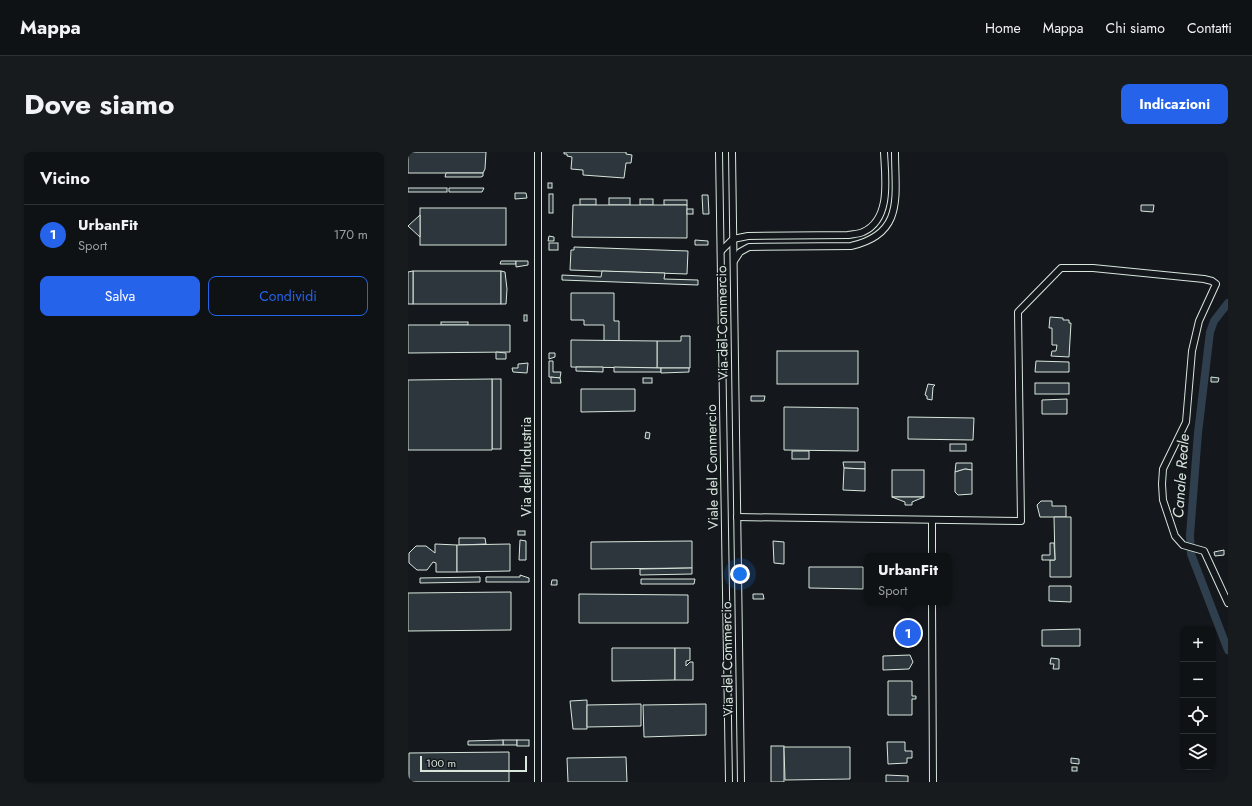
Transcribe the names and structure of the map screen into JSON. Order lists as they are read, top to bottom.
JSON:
{
  "streets": {
    "street": ["Via del Commercio", "Via dell'Industria", "Viale del Commercio"]
  },
  "water": ["Canale Reale"],
  "scale_bar": "100 m",
  "page": {
    "header": "Mappa",
    "nav": [
      "Home",
      "Mappa",
      "Chi siamo",
      "Contatti"
    ],
    "title": "Dove siamo",
    "buttons": [
      "Indicazioni",
      ["Salva", "Condividi"]
    ],
    "heading": "Vicino",
    "list": [
      {
        "mark": "1",
        "name": "UrbanFit",
        "note": "Sport",
        "value": "170 m"
      }
    ],
    "popup": ["UrbanFit", "Sport"],
    "pins": "1",
    "map_buttons": ["+", "−"],
    "scale": "100 m"
  }
}
